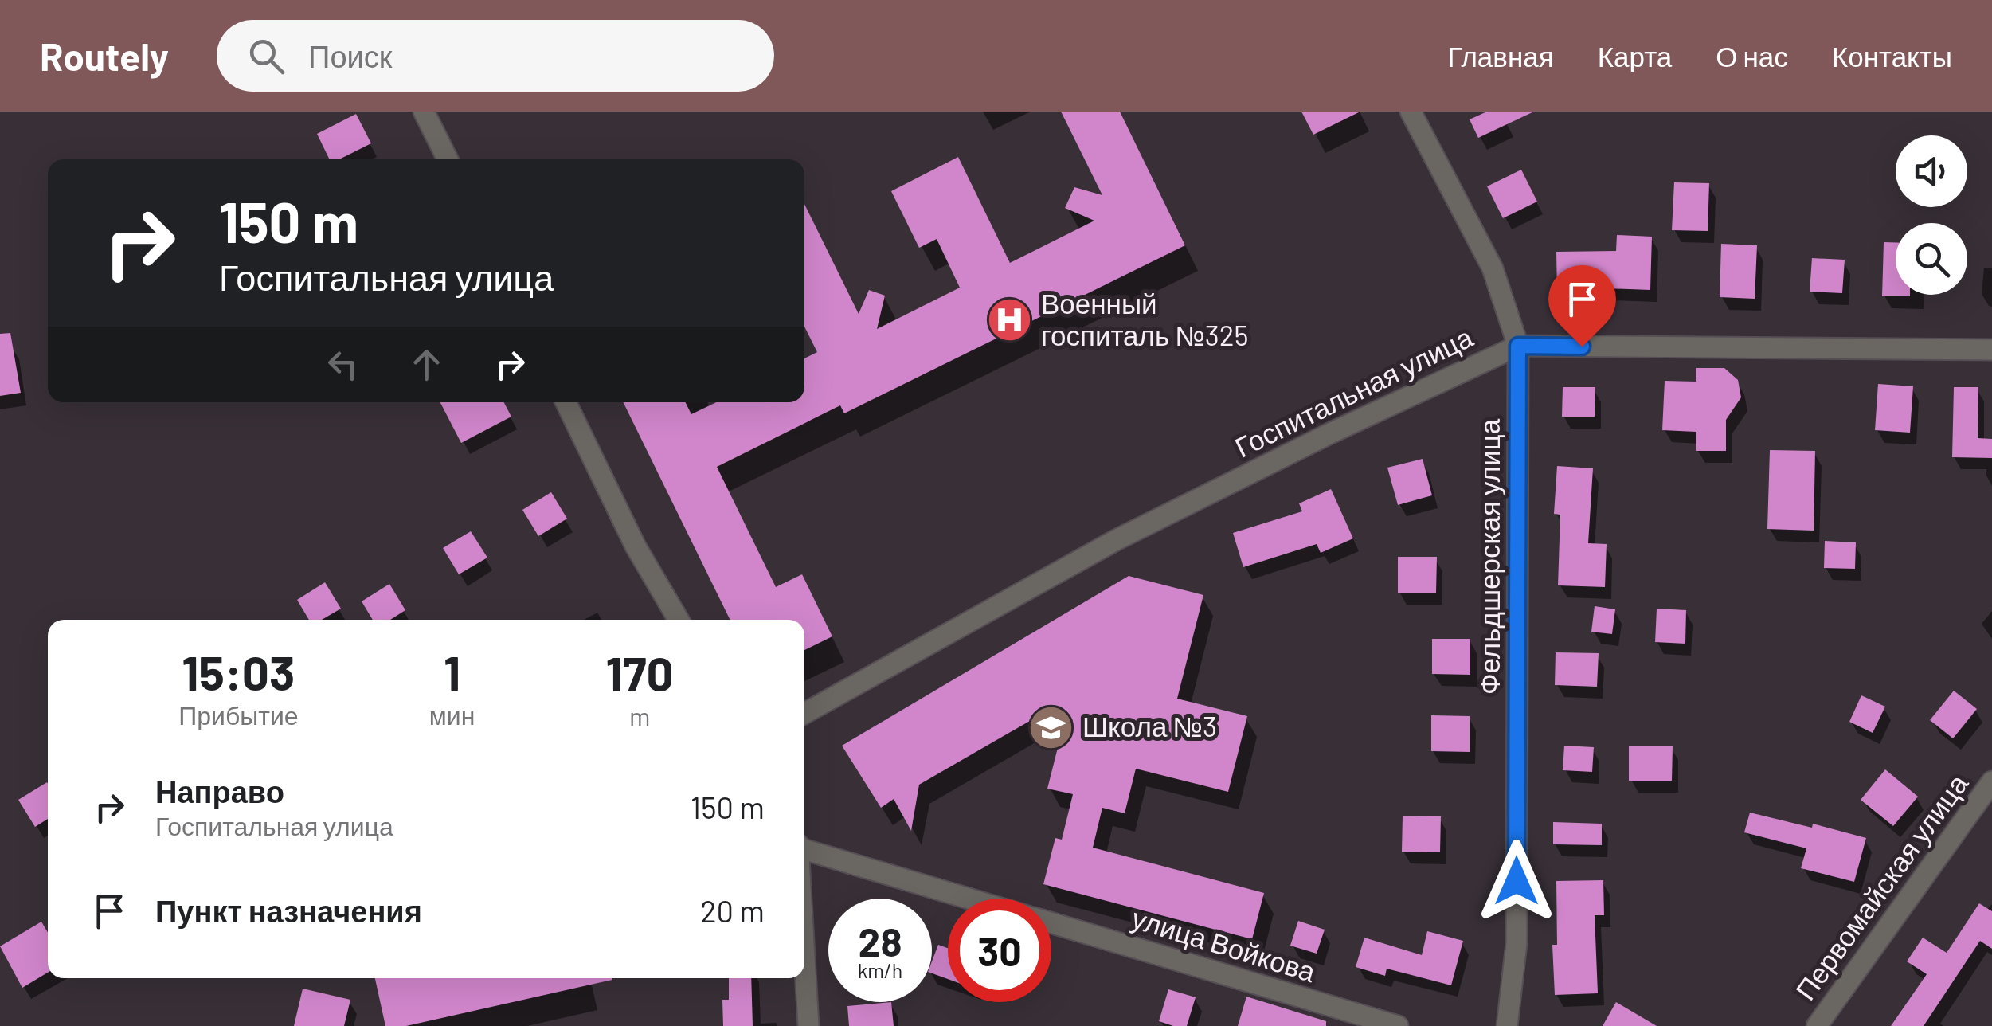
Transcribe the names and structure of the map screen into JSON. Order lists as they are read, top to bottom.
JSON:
{
  "streets": {
    "street": [
      "Госпитальная улица",
      "Фельдшерская улица",
      "Первомайская улица",
      "улица Войкова"
    ]
  },
  "crossings": [
    ["Госпитальная улица", "Фельдшерская улица"]
  ],
  "places": {
    "hospital": ["Военный госпиталь №325"],
    "school or university": ["Школа №3"]
  },
  "page": {
    "header": "Routely",
    "search": "Поиск",
    "nav": [
      "Главная",
      "Карта",
      "О нас",
      "Контакты"
    ],
    "turn": ["150 m", "Госпитальная улица"],
    "eta": [
      "15:03",
      "Прибытие",
      "1",
      "мин",
      "170",
      "m"
    ],
    "list": [
      {
        "name": "Направо",
        "note": "Госпитальная улица",
        "value": "150 m"
      },
      {
        "name": "Пункт назначения",
        "value": "20 m"
      }
    ],
    "speed": "28 km/h",
    "limit": "30"
  }
}
